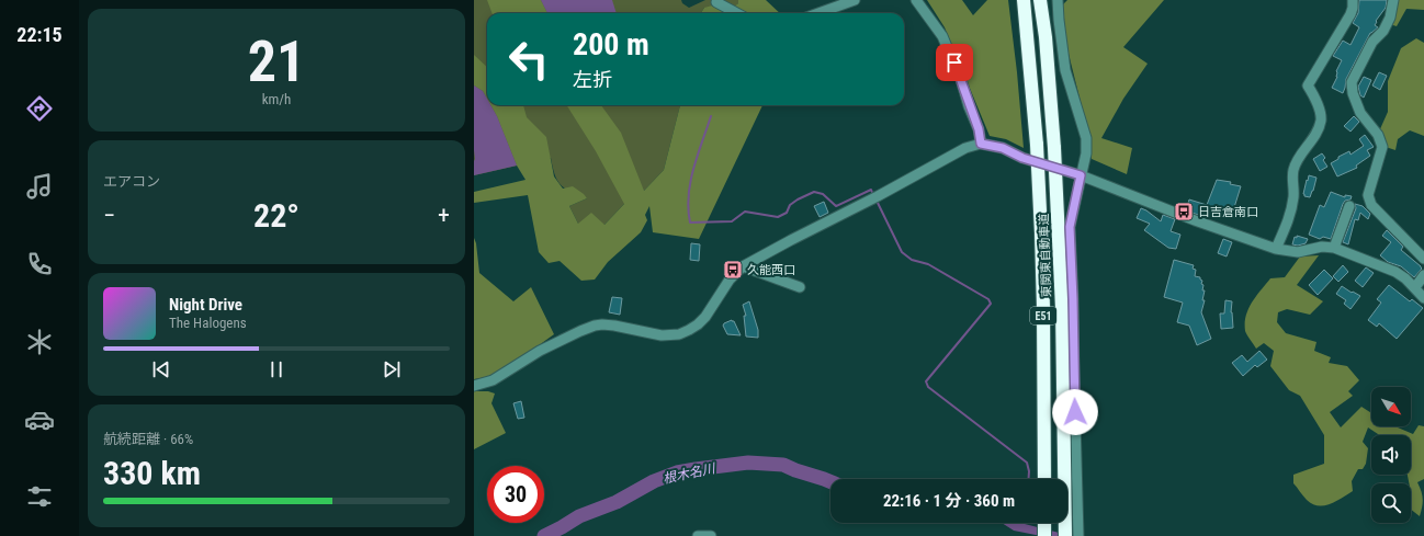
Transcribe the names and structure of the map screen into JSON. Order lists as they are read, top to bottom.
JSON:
{
  "streets": {
    "highway": ["東関東自動車道", "E51"]
  },
  "water": ["根木名川"],
  "places": {
    "bus stop": ["日吉倉南口", "久能西口"]
  },
  "north": "bottom right",
  "page": {
    "tabs": "22:15",
    "tile": [
      ["21", "km/h"],
      "エアコン",
      ["航続距離 · 66%", "330 km"]
    ],
    "turn": ["200 m", "左折"],
    "heat": ["−", "22°", "+"],
    "song": ["Night Drive", "The Halogens"],
    "limit": "30",
    "trip": "22:16 · 1 分 · 360 m"
  }
}
